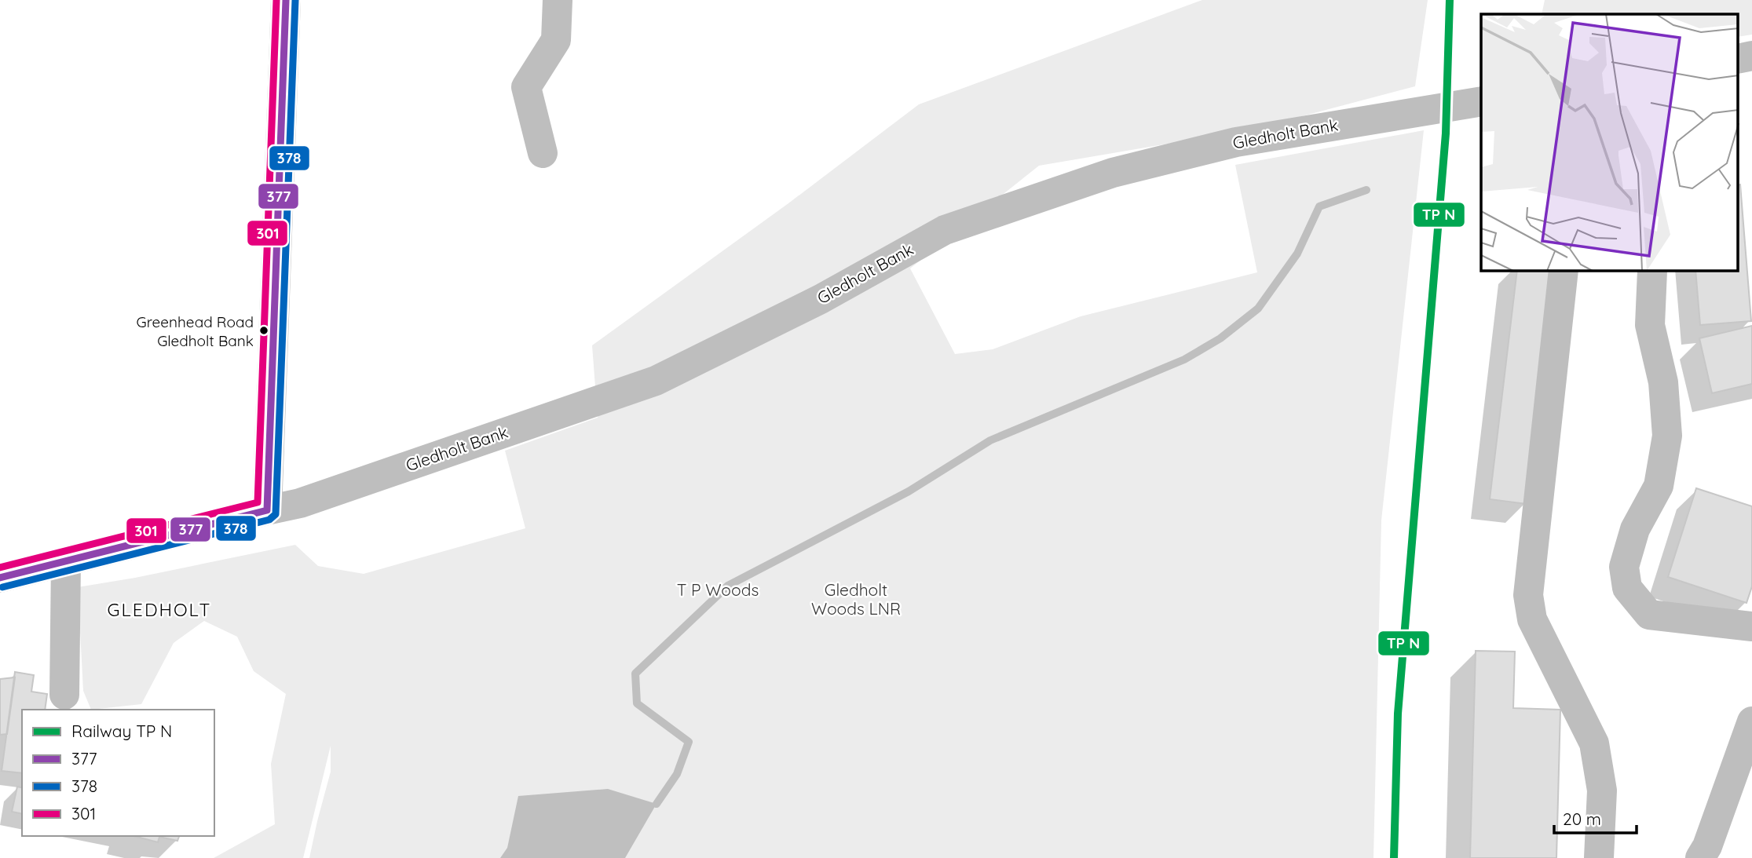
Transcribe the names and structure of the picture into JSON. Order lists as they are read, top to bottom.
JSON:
{
  "streets": {
    "street": ["Gledholt Bank"]
  },
  "districts": ["GLEDHOLT"],
  "parks": ["T P Woods", "Gledholt Woods LNR"],
  "places": ["Greenhead Road Gledholt Bank"],
  "lines": ["transit line 377", "transit line 378", "transit line 301"],
  "legend": [
    "Railway TP N",
    "377",
    "378",
    "301"
  ],
  "scale_bar": "20 m"
}
